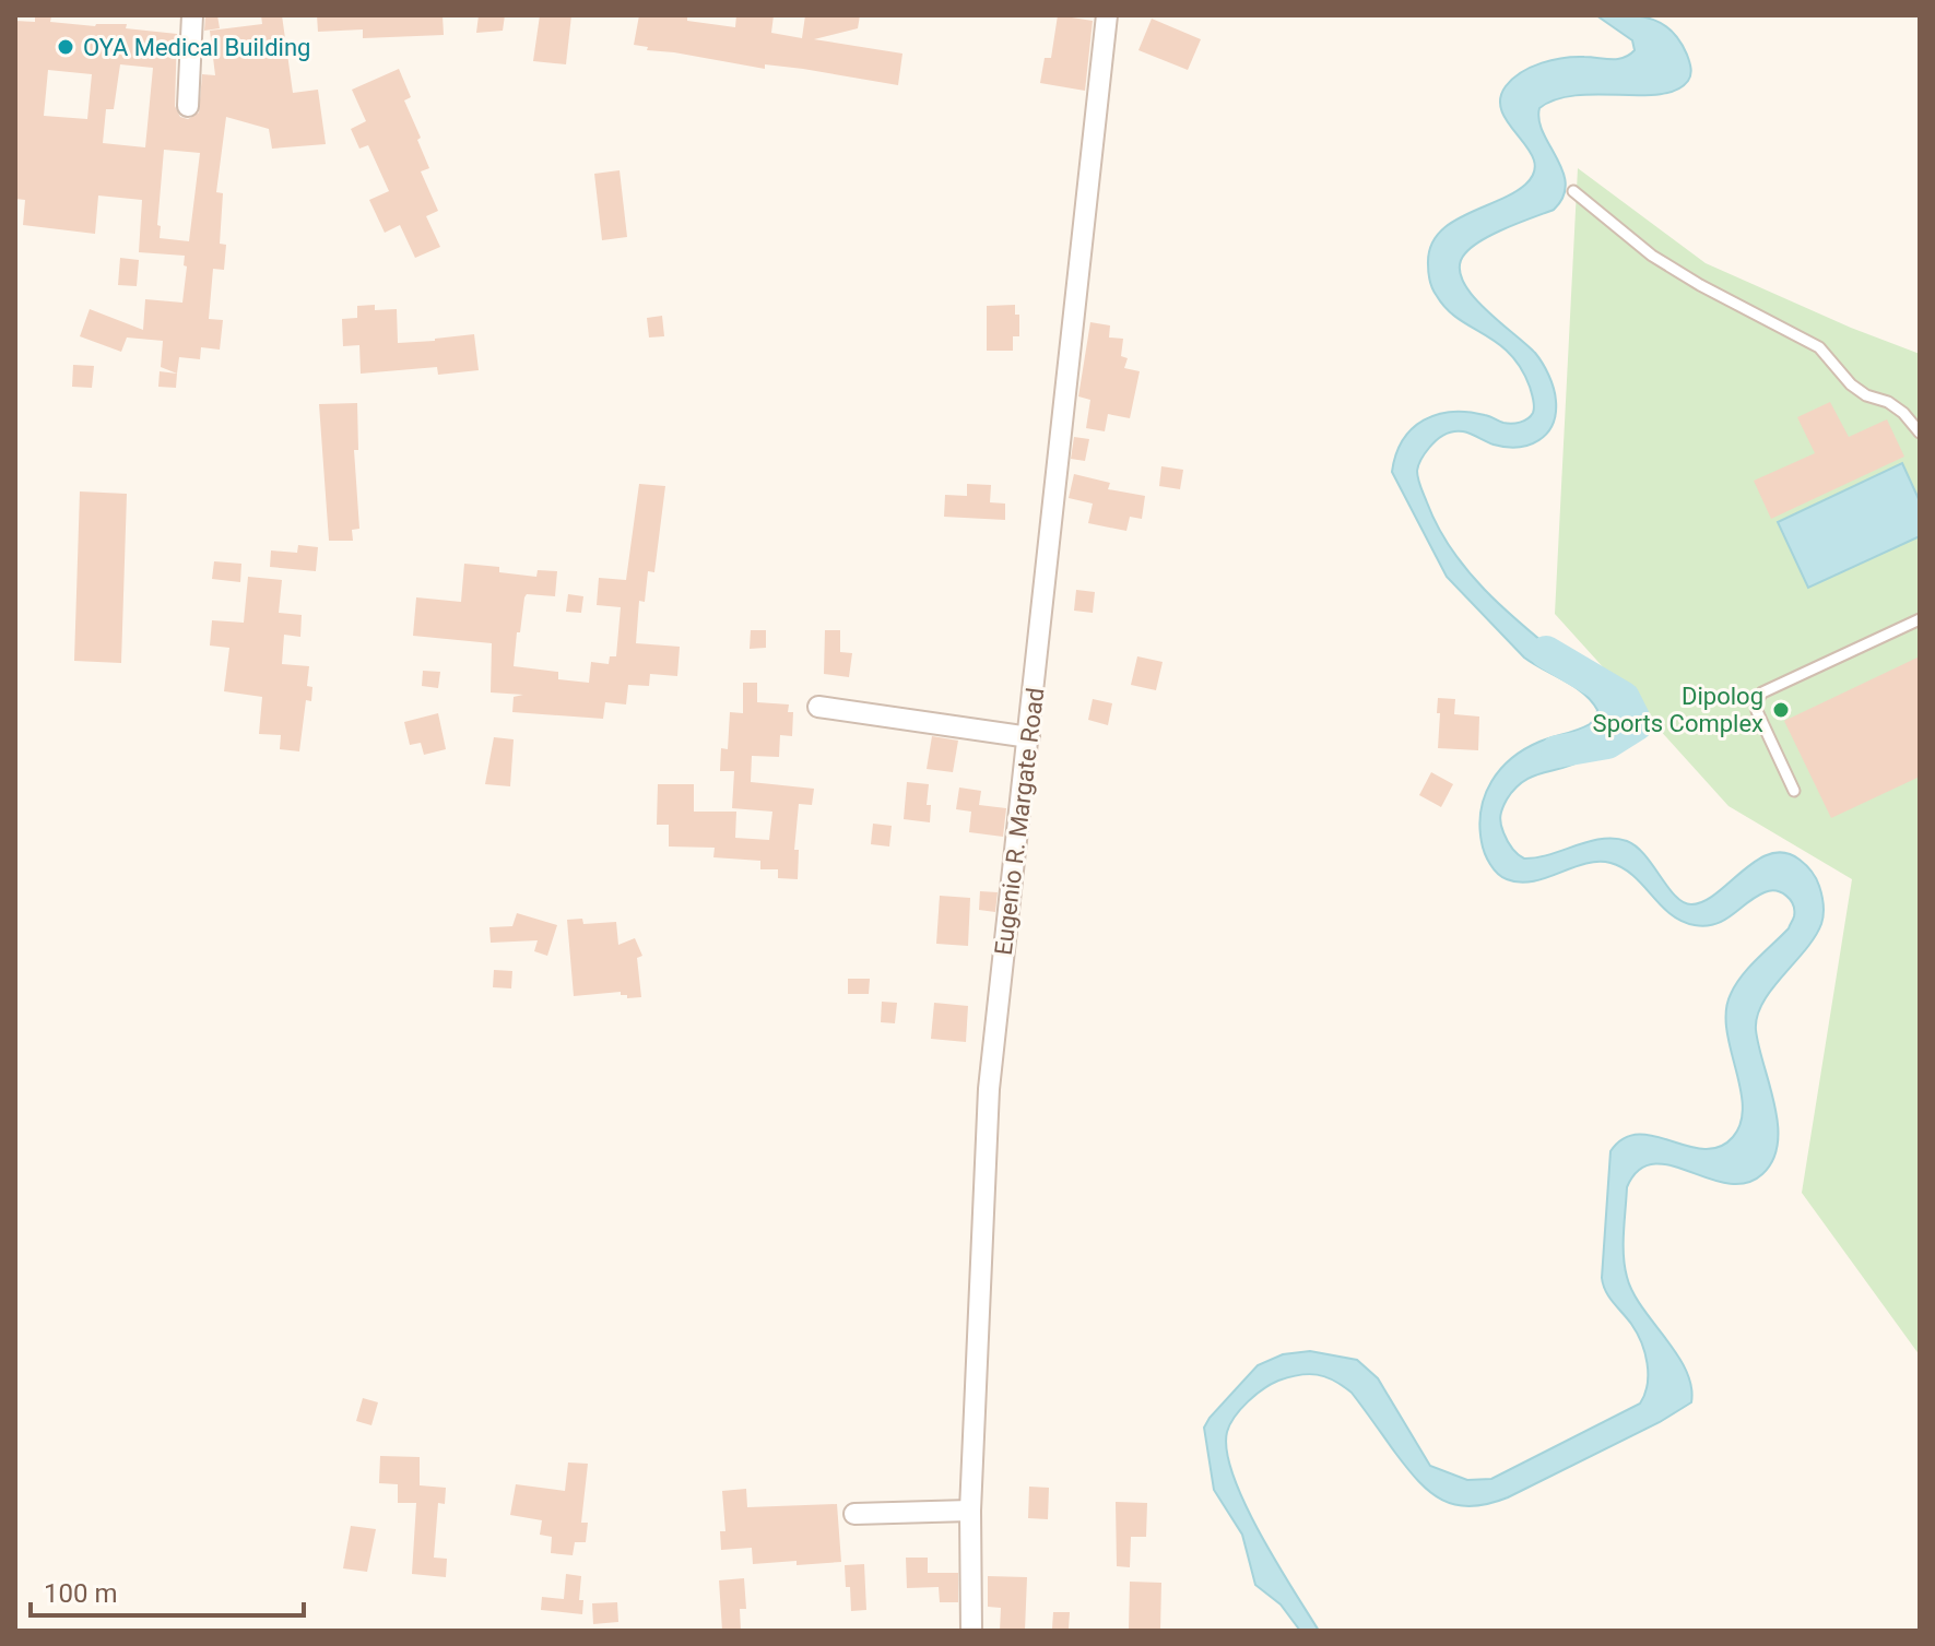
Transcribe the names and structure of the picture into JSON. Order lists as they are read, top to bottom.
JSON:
{
  "streets": {
    "street": ["Eugenio R. Margate Road"]
  },
  "places": ["OYA Medical Building", "Dipolog Sports Complex"],
  "scale_bar": "100 m"
}
